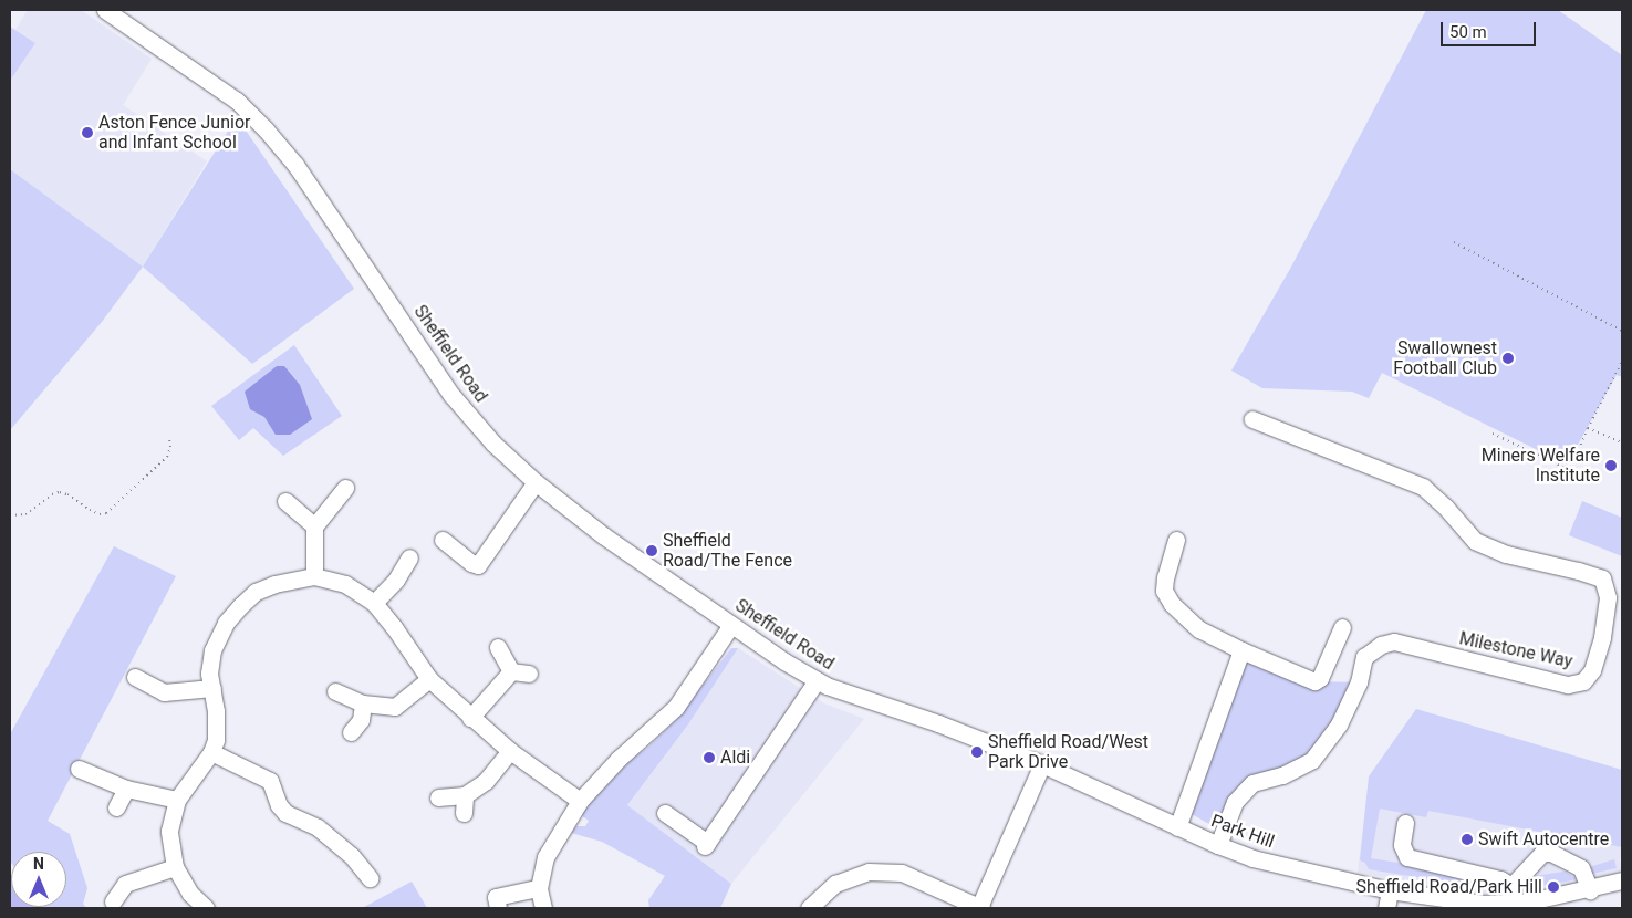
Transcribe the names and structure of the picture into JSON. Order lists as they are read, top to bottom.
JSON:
{
  "streets": {
    "street": ["Sheffield Road", "Milestone Way", "Park Hill"]
  },
  "crossings": [
    ["Sheffield Road", "Park Hill"],
    ["Milestone Way", "Park Hill"]
  ],
  "places": [
    "Aston Fence Junior and Infant School",
    "Swallownest Football Club",
    "Miners Welfare Institute",
    "Sheffield Road/The Fence",
    "Sheffield Road/West Park Drive",
    "Aldi",
    "Swift Autocentre",
    "Sheffield Road/Park Hill"
  ],
  "scale_bar": "50 m",
  "north": "top"
}
